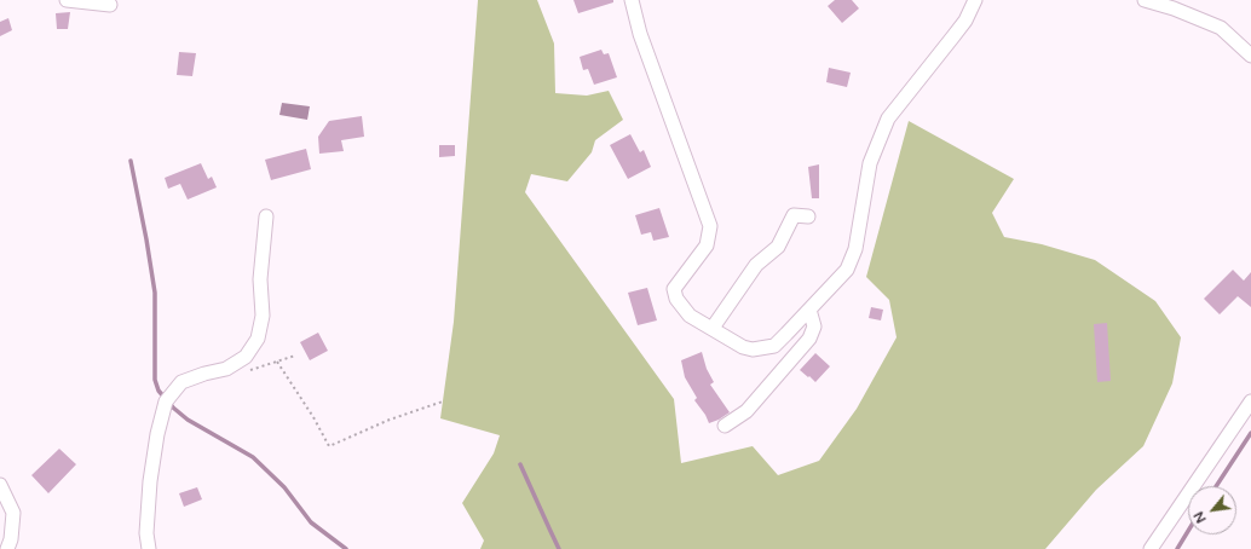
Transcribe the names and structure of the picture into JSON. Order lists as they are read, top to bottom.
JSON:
{
  "north": "bottom left"
}
